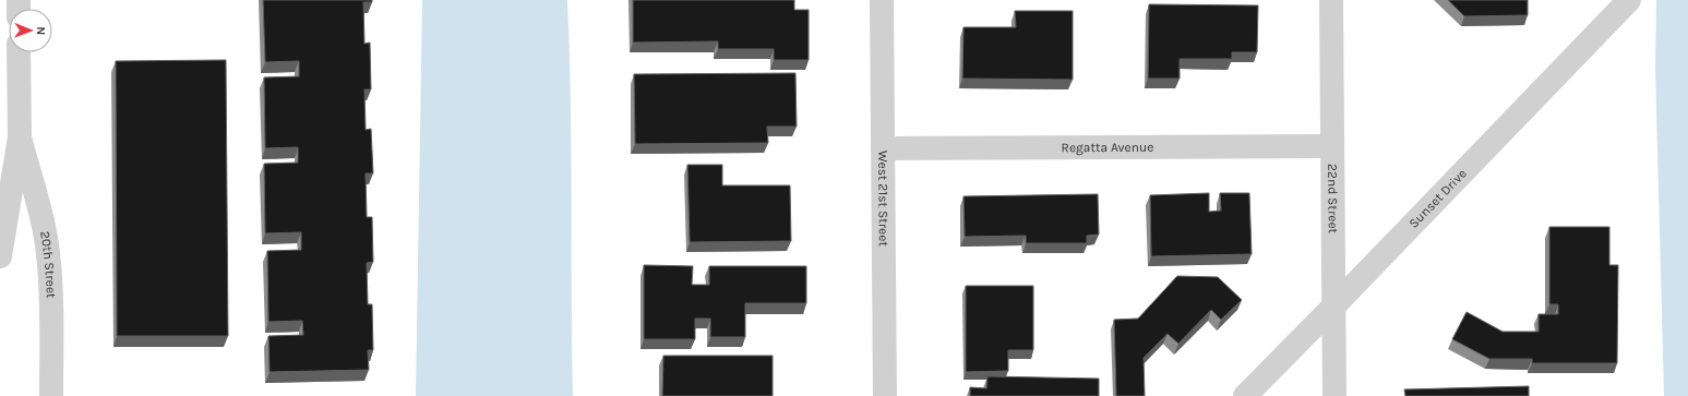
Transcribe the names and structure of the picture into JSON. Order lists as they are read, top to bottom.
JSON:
{
  "streets": {
    "street": [
      "Regatta Avenue",
      "West 21st Street",
      "22nd Street",
      "Sunset Drive",
      "20th Street"
    ]
  },
  "crossings": [
    ["Regatta Avenue", "West 21st Street"],
    ["Regatta Avenue", "22nd Street"],
    ["22nd Street", "Sunset Drive"]
  ],
  "north": "right"
}
